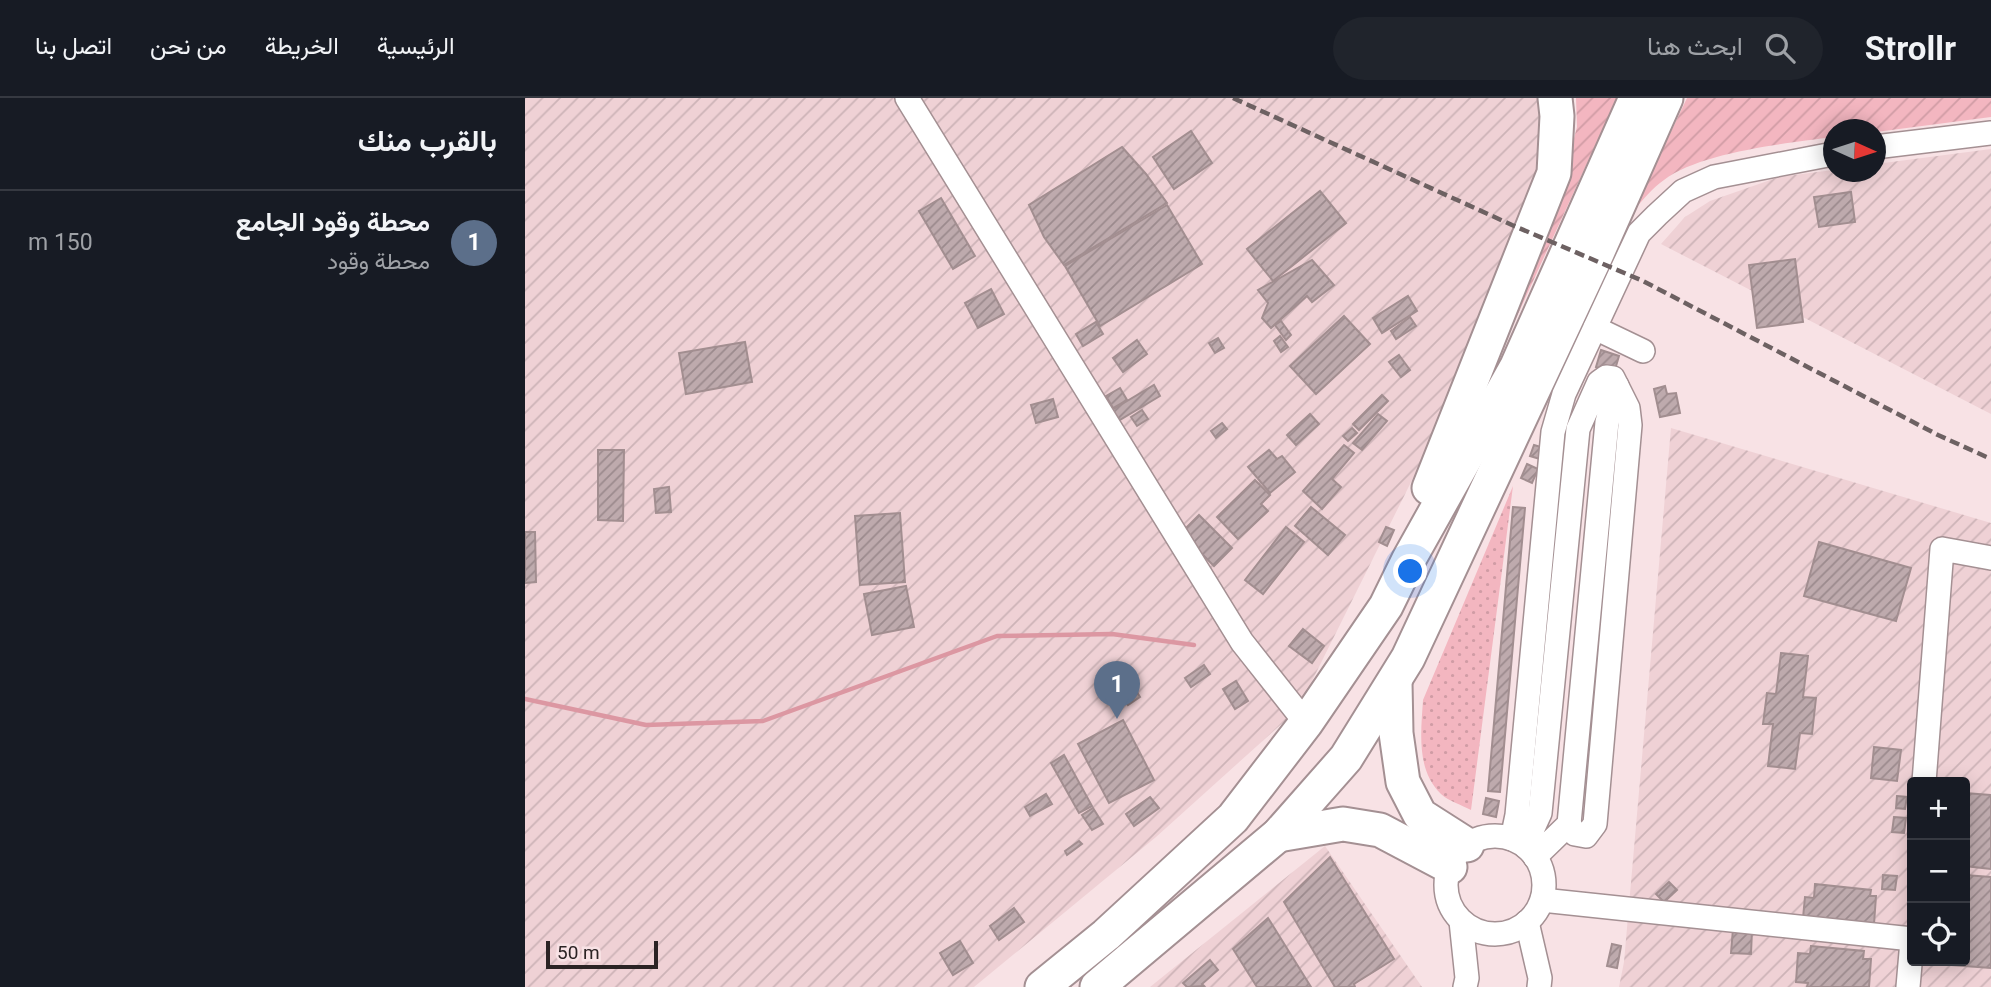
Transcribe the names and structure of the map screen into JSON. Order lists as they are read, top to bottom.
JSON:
{
  "scale_bar": "50 m",
  "north": "right",
  "page": {
    "header": "Strollr",
    "search": "ابحث هنا",
    "nav": [
      "الرئيسية",
      "الخريطة",
      "من نحن",
      "اتصل بنا"
    ],
    "heading": "بالقرب منك",
    "list": [
      {
        "mark": "1",
        "name": "محطة وقود الجامع",
        "note": "محطة وقود",
        "value": "150 m"
      }
    ],
    "pins": "1",
    "map_buttons": ["+", "−"],
    "scale": "50 m"
  }
}
